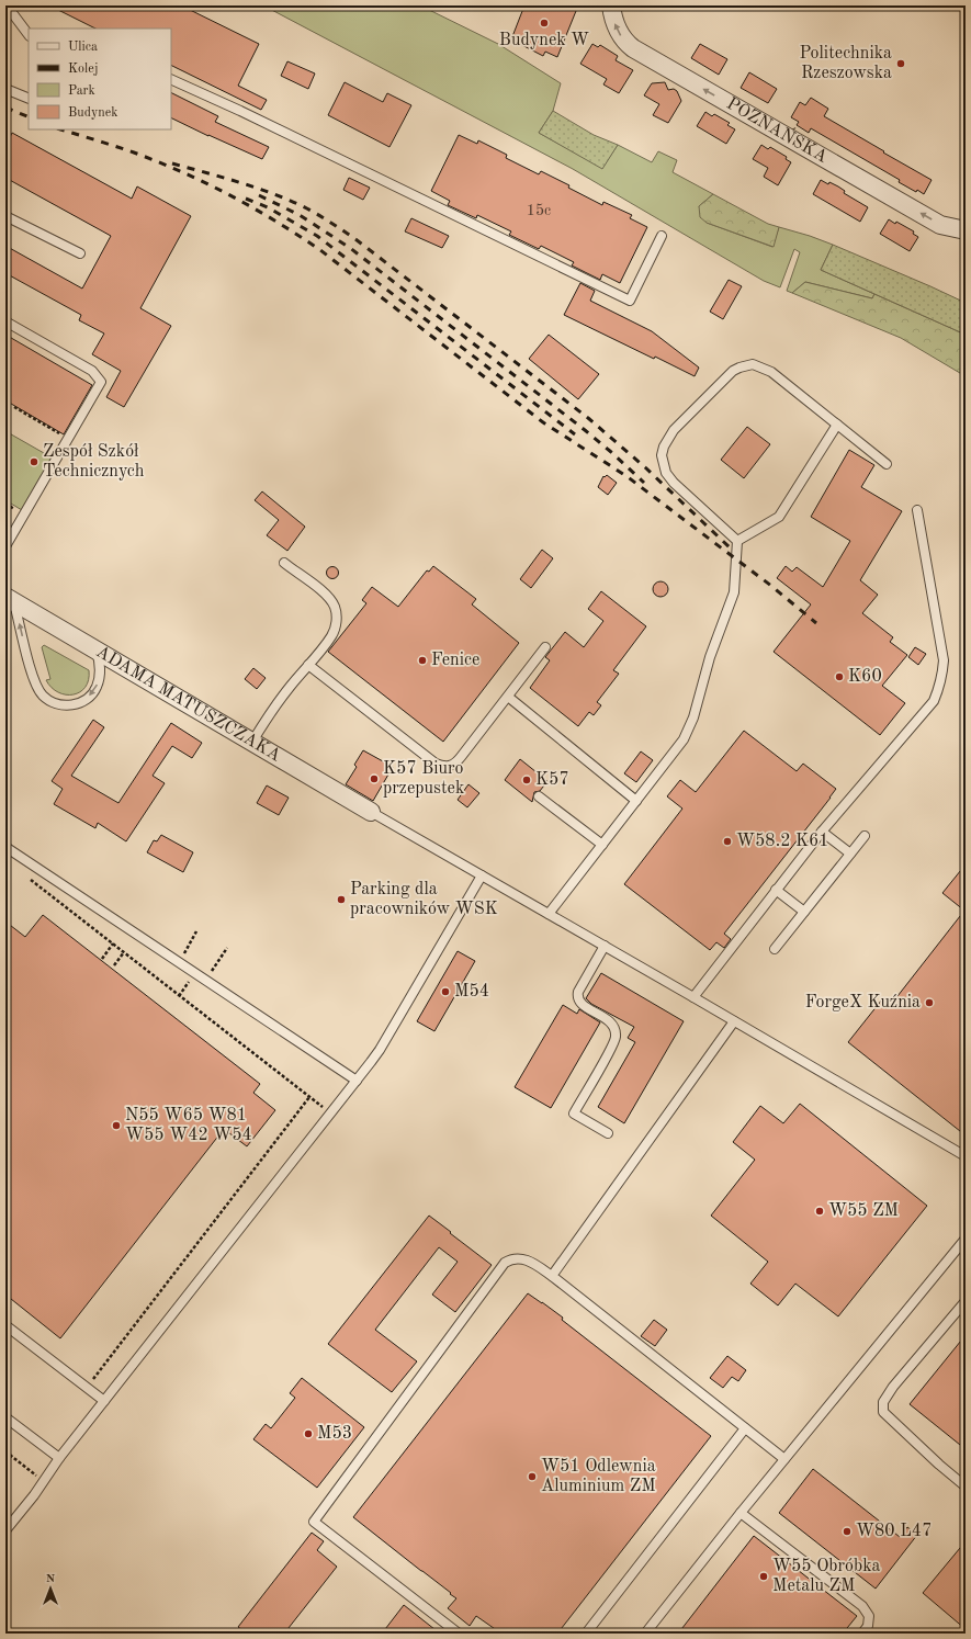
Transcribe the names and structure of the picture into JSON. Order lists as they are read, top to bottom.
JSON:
{
  "streets": {
    "street": ["POZNAŃSKA", "ADAMA MATUSZCZAKA"]
  },
  "one_way": ["POZNAŃSKA"],
  "places": [
    "Budynek W",
    "Politechnika Rzeszowska",
    "Zespół Szkół Technicznych",
    "Fenice",
    "K60",
    "K57 Biuro przepustek",
    "K57",
    "W58.2 K61",
    "Parking dla pracowników WSK",
    "M54",
    "ForgeX Kuźnia",
    "N55 W65 W81 W55 W42 W54",
    "W55 ZM",
    "M53",
    "W51 Odlewnia Aluminium ZM",
    "W80 L47",
    "W55 Obróbka Metalu ZM"
  ],
  "house_numbers": ["15c"],
  "legend": [
    "Ulica",
    "Kolej",
    "Park",
    "Budynek"
  ],
  "north": "top"
}
